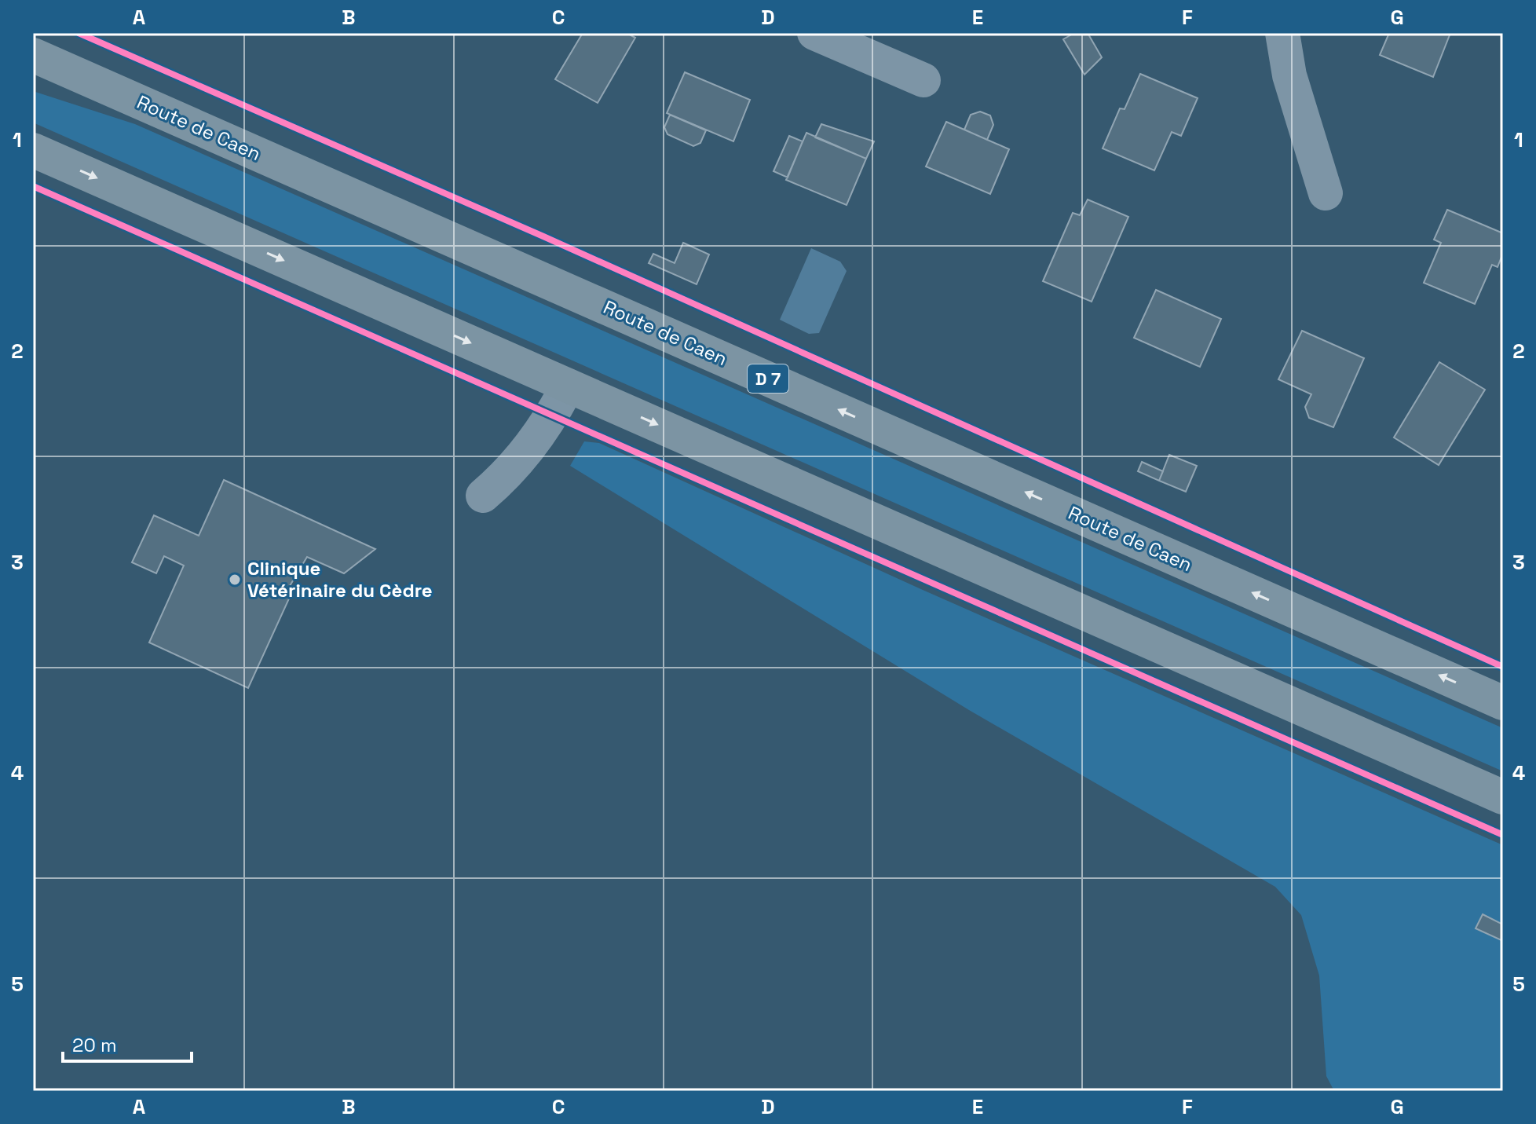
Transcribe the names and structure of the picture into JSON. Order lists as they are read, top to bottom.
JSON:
{
  "streets": {
    "main road": ["Route de Caen", "D 7"]
  },
  "places": ["Clinique Vétérinaire du Cèdre"],
  "scale_bar": "20 m",
  "grid": {
    "columns": [
      "A",
      "B",
      "C",
      "D",
      "E",
      "F",
      "G"
    ],
    "rows": [
      "1",
      "2",
      "3",
      "4",
      "5"
    ]
  }
}
